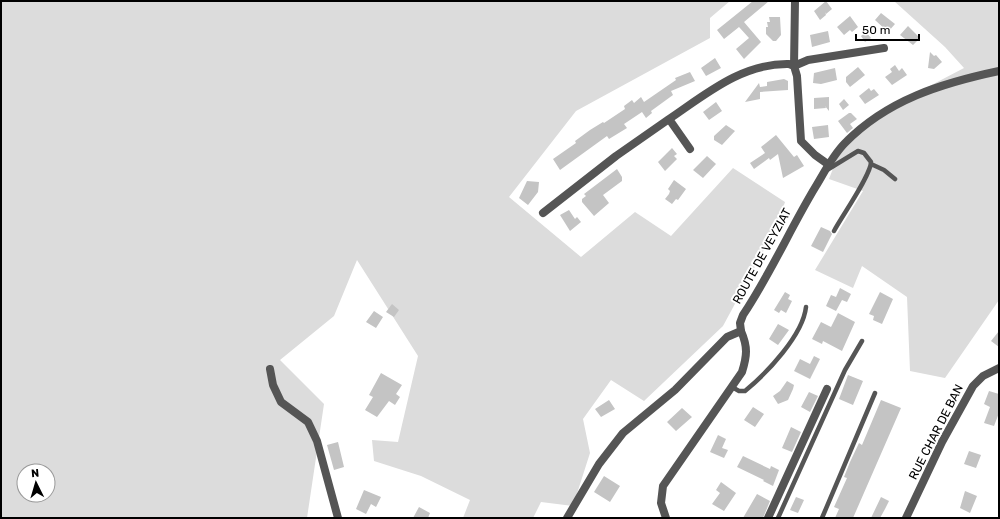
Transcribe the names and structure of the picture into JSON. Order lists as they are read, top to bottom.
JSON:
{
  "streets": {
    "street": ["ROUTE DE VEYZIAT", "RUE CHAR DE BAN"]
  },
  "scale_bar": "50 m",
  "north": "top"
}
